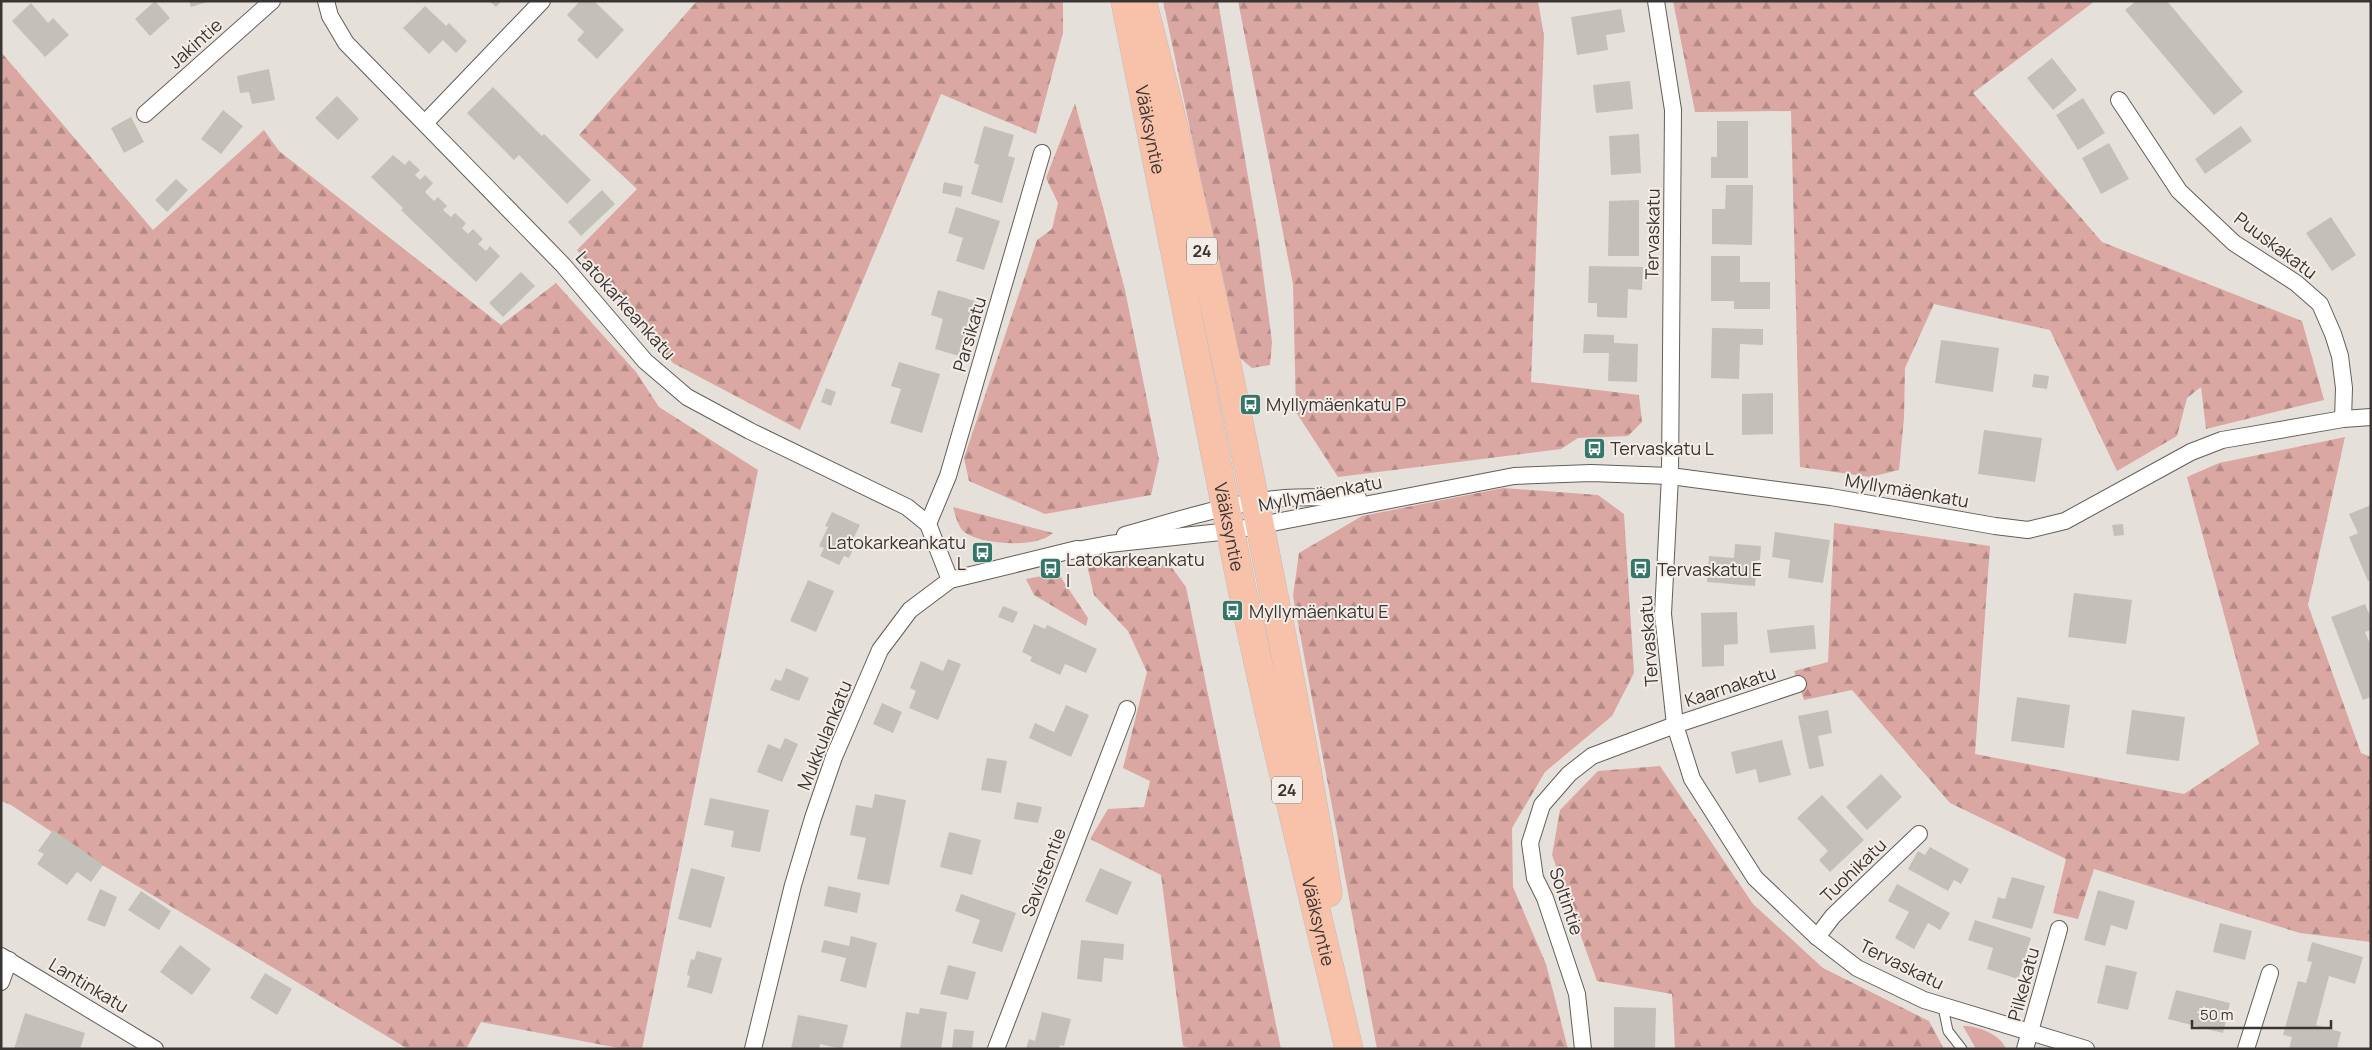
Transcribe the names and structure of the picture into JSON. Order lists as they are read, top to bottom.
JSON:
{
  "streets": {
    "highway": ["Vääksyntie", "24"],
    "street": [
      "Jakintie",
      "Tervaskatu",
      "Puuskakatu",
      "Latokarkeankatu",
      "Parsikatu",
      "Myllymäenkatu",
      "Kaarnakatu",
      "Mukkulankatu",
      "Tuohikatu",
      "Savistentie",
      "Soltintie",
      "Pilkekatu",
      "Lantinkatu"
    ]
  },
  "crossings": [
    ["Vääksyntie", "Myllymäenkatu"],
    ["Vääksyntie", "Mukkulankatu"],
    ["Tervaskatu", "Myllymäenkatu"],
    ["Tervaskatu", "Kaarnakatu"],
    ["Tervaskatu", "Tuohikatu"],
    ["Tervaskatu", "Soltintie"],
    ["Tervaskatu", "Pilkekatu"],
    ["Puuskakatu", "Myllymäenkatu"],
    ["Latokarkeankatu", "Parsikatu"],
    ["Latokarkeankatu", "Mukkulankatu"],
    ["Myllymäenkatu", "Mukkulankatu"],
    ["Kaarnakatu", "Soltintie"]
  ],
  "places": {
    "bus stop": [
      "Myllymäenkatu P",
      "Tervaskatu L",
      "Latokarkeankatu L",
      "Latokarkeankatu I",
      "Tervaskatu E",
      "Myllymäenkatu E"
    ]
  },
  "scale_bar": "50 m"
}
